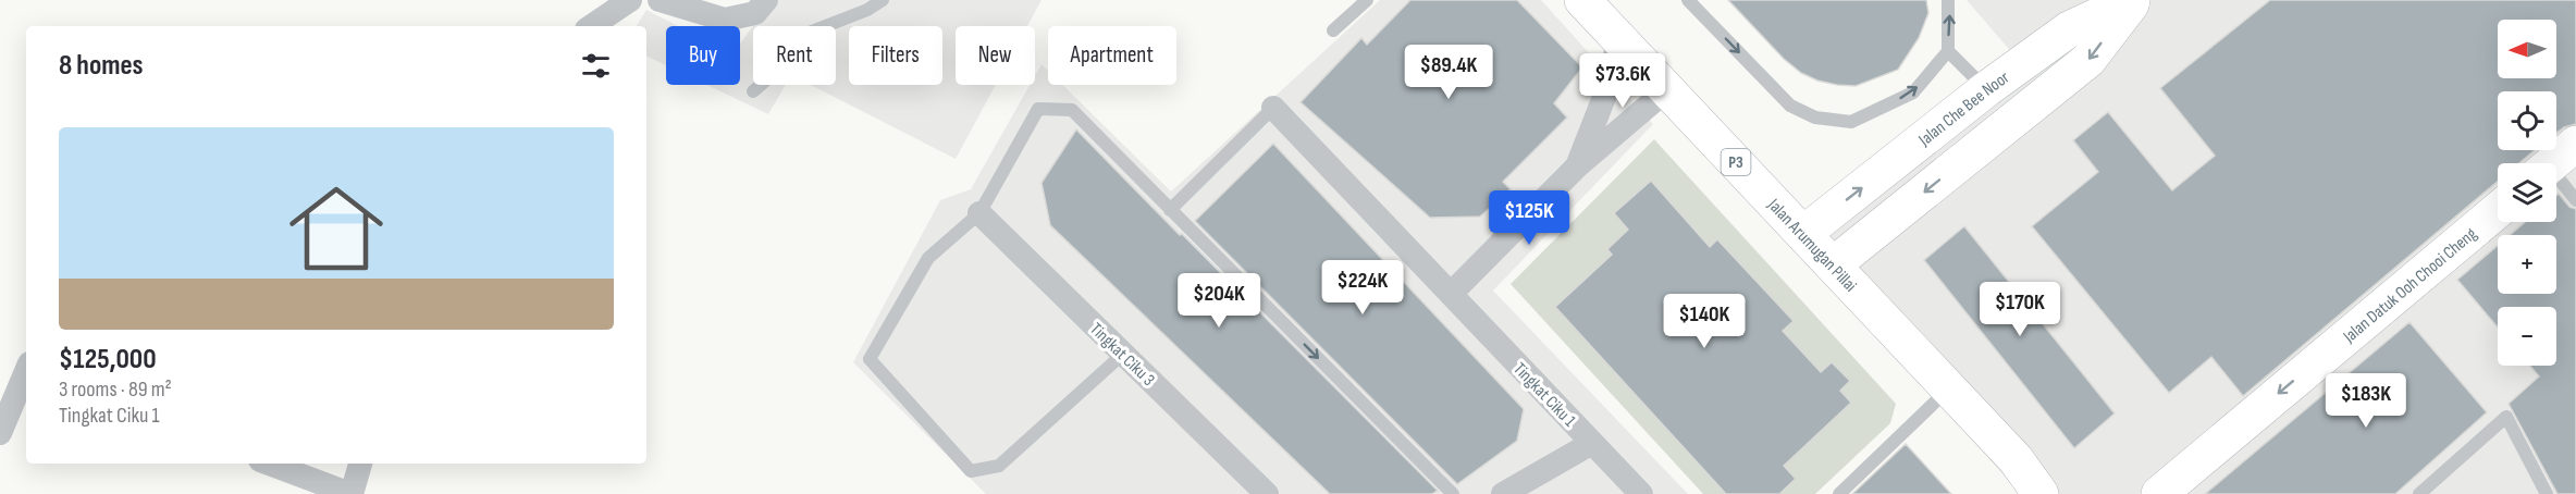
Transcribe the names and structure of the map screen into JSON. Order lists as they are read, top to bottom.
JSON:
{
  "streets": {
    "main road": [
      "Jalan Che Bee Noor",
      "P3",
      "Jalan Arumugan Pillai",
      "Jalan Datuk Ooh Chooi Cheng"
    ],
    "street": ["Tingkat Ciku 3", "Tingkat Ciku 1"]
  },
  "crossings": [
    ["Jalan Che Bee Noor", "Jalan Arumugan Pillai"]
  ],
  "one_way": ["Jalan Datuk Ooh Chooi Cheng"],
  "north": "left",
  "page": {
    "map_buttons": ["+", "−"],
    "chip": [
      "Buy",
      "Rent",
      "Filters",
      "New",
      "Apartment"
    ],
    "heading": "8 homes",
    "price": [
      "$89.4K",
      "$73.6K",
      "$125K",
      "$224K",
      "$204K",
      "$170K",
      "$140K",
      "$183K"
    ],
    "list": [
      {
        "name": "$125,000",
        "note": "3 rooms · 89 m² · Tingkat Ciku 1"
      }
    ]
  }
}
